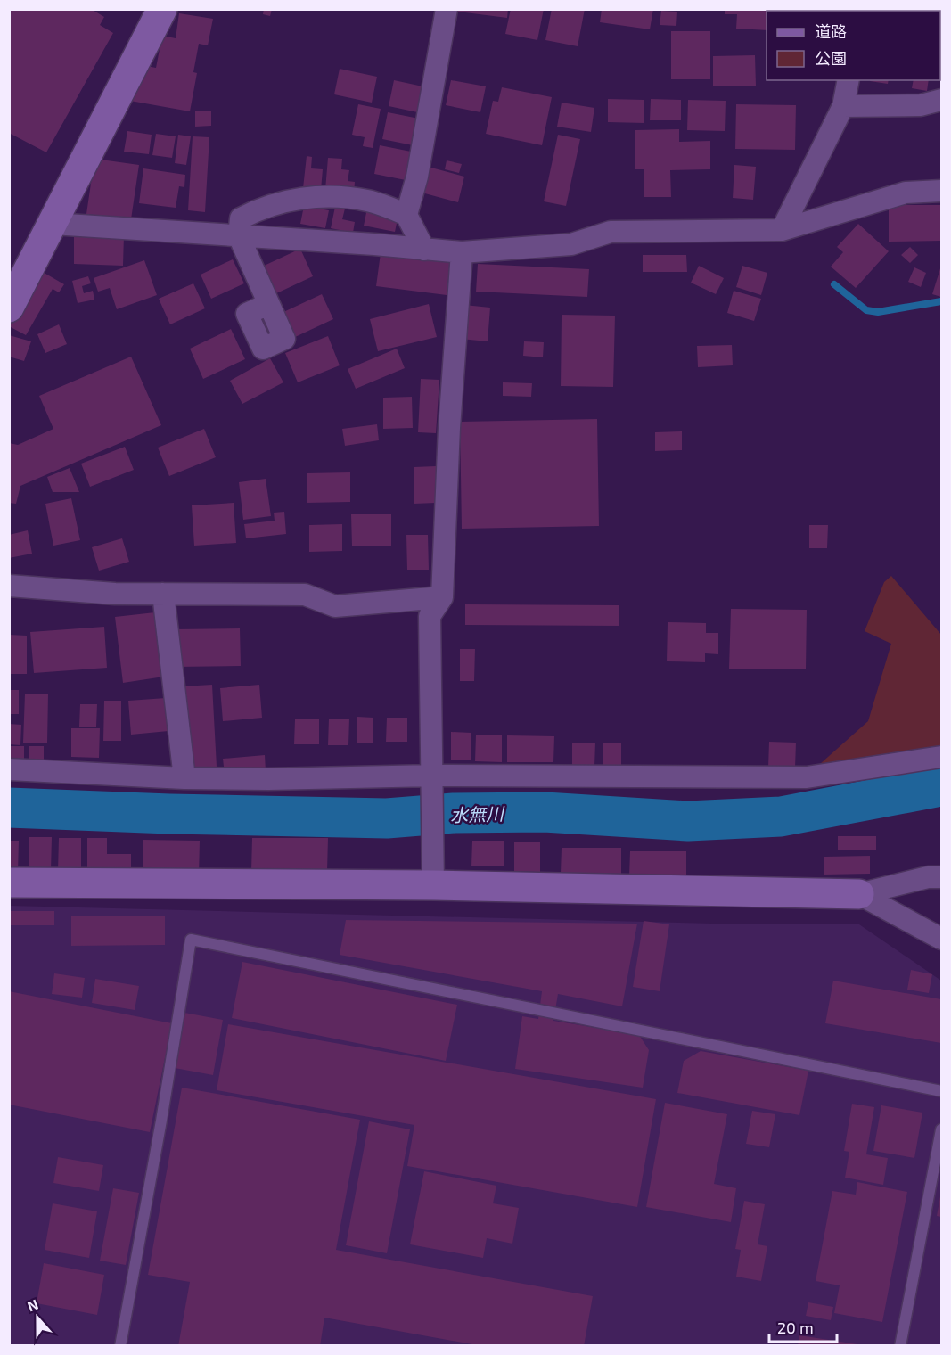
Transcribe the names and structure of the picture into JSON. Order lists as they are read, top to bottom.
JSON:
{
  "water": ["水無川"],
  "legend": ["道路", "公園"],
  "scale_bar": "20 m",
  "north": "top"
}
